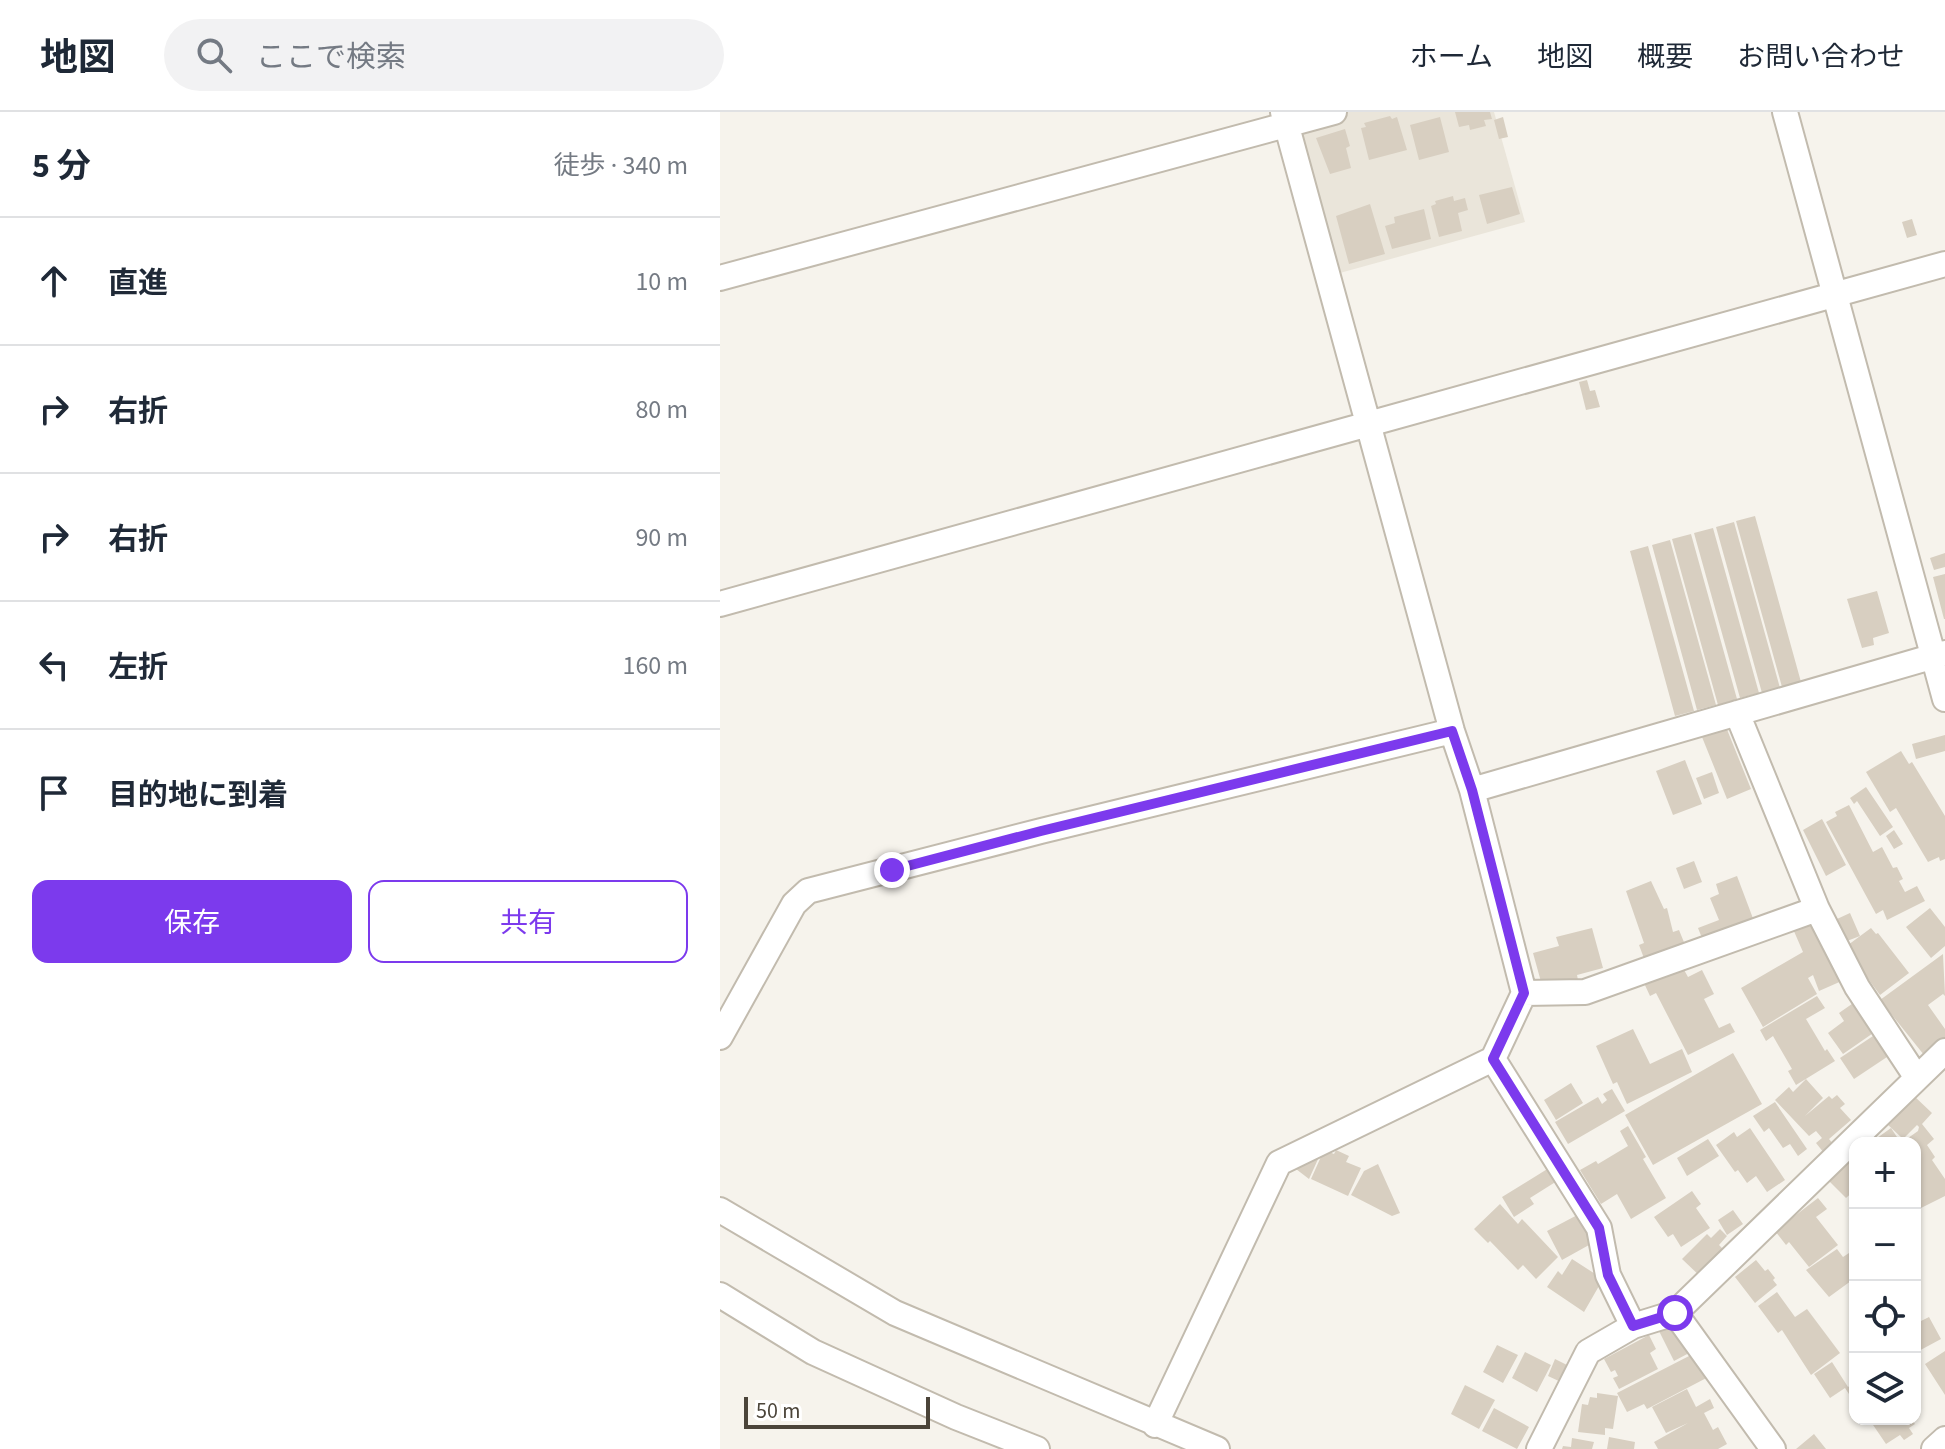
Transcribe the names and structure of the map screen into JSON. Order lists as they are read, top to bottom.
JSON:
{
  "scale_bar": "50 m",
  "page": {
    "header": "地図",
    "search": "ここで検索",
    "nav": [
      "ホーム",
      "地図",
      "概要",
      "お問い合わせ"
    ],
    "heading": ["5 分", "徒歩 · 340 m"],
    "list": [
      ["直進", "10 m"],
      ["右折", "80 m"],
      ["右折", "90 m"],
      ["左折", "160 m"],
      "目的地に到着"
    ],
    "buttons": ["保存", "共有"],
    "map_buttons": ["+", "−"],
    "scale": "50 m"
  }
}
